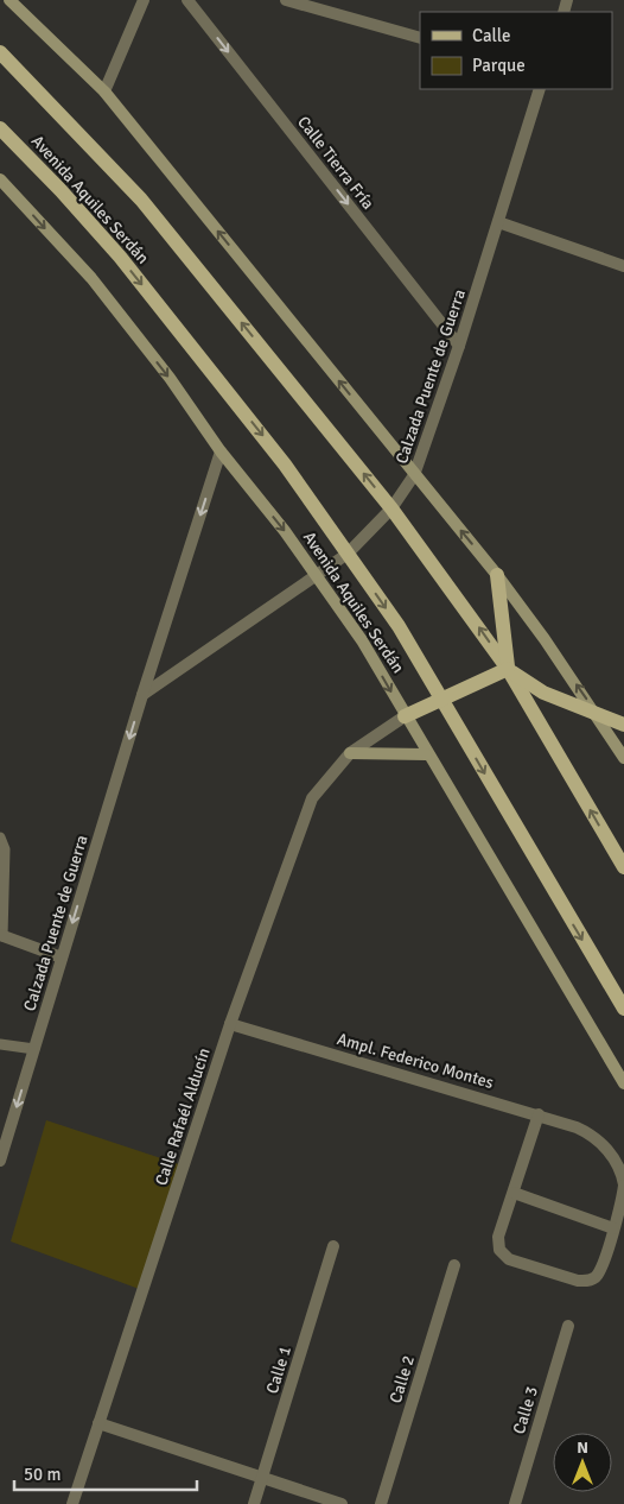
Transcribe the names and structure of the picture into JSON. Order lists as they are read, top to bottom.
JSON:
{
  "streets": {
    "main road": ["Avenida Aquiles Serdán"],
    "street": [
      "Calle Tierra Fría",
      "Calzada Puente de Guerra",
      "Ampl. Federico Montes",
      "Calle Rafaél Alducín",
      "Calle 1",
      "Calle 2",
      "Calle 3"
    ]
  },
  "crossings": [
    ["Calle Tierra Fría", "Calzada Puente de Guerra"],
    ["Avenida Aquiles Serdán", "Calzada Puente de Guerra"],
    ["Avenida Aquiles Serdán", "Calle Rafaél Alducín"],
    ["Ampl. Federico Montes", "Calle Rafaél Alducín"]
  ],
  "one_way": ["Calle Tierra Fría", "Calzada Puente de Guerra"],
  "legend": ["Calle", "Parque"],
  "scale_bar": "50 m",
  "north": "top"
}
